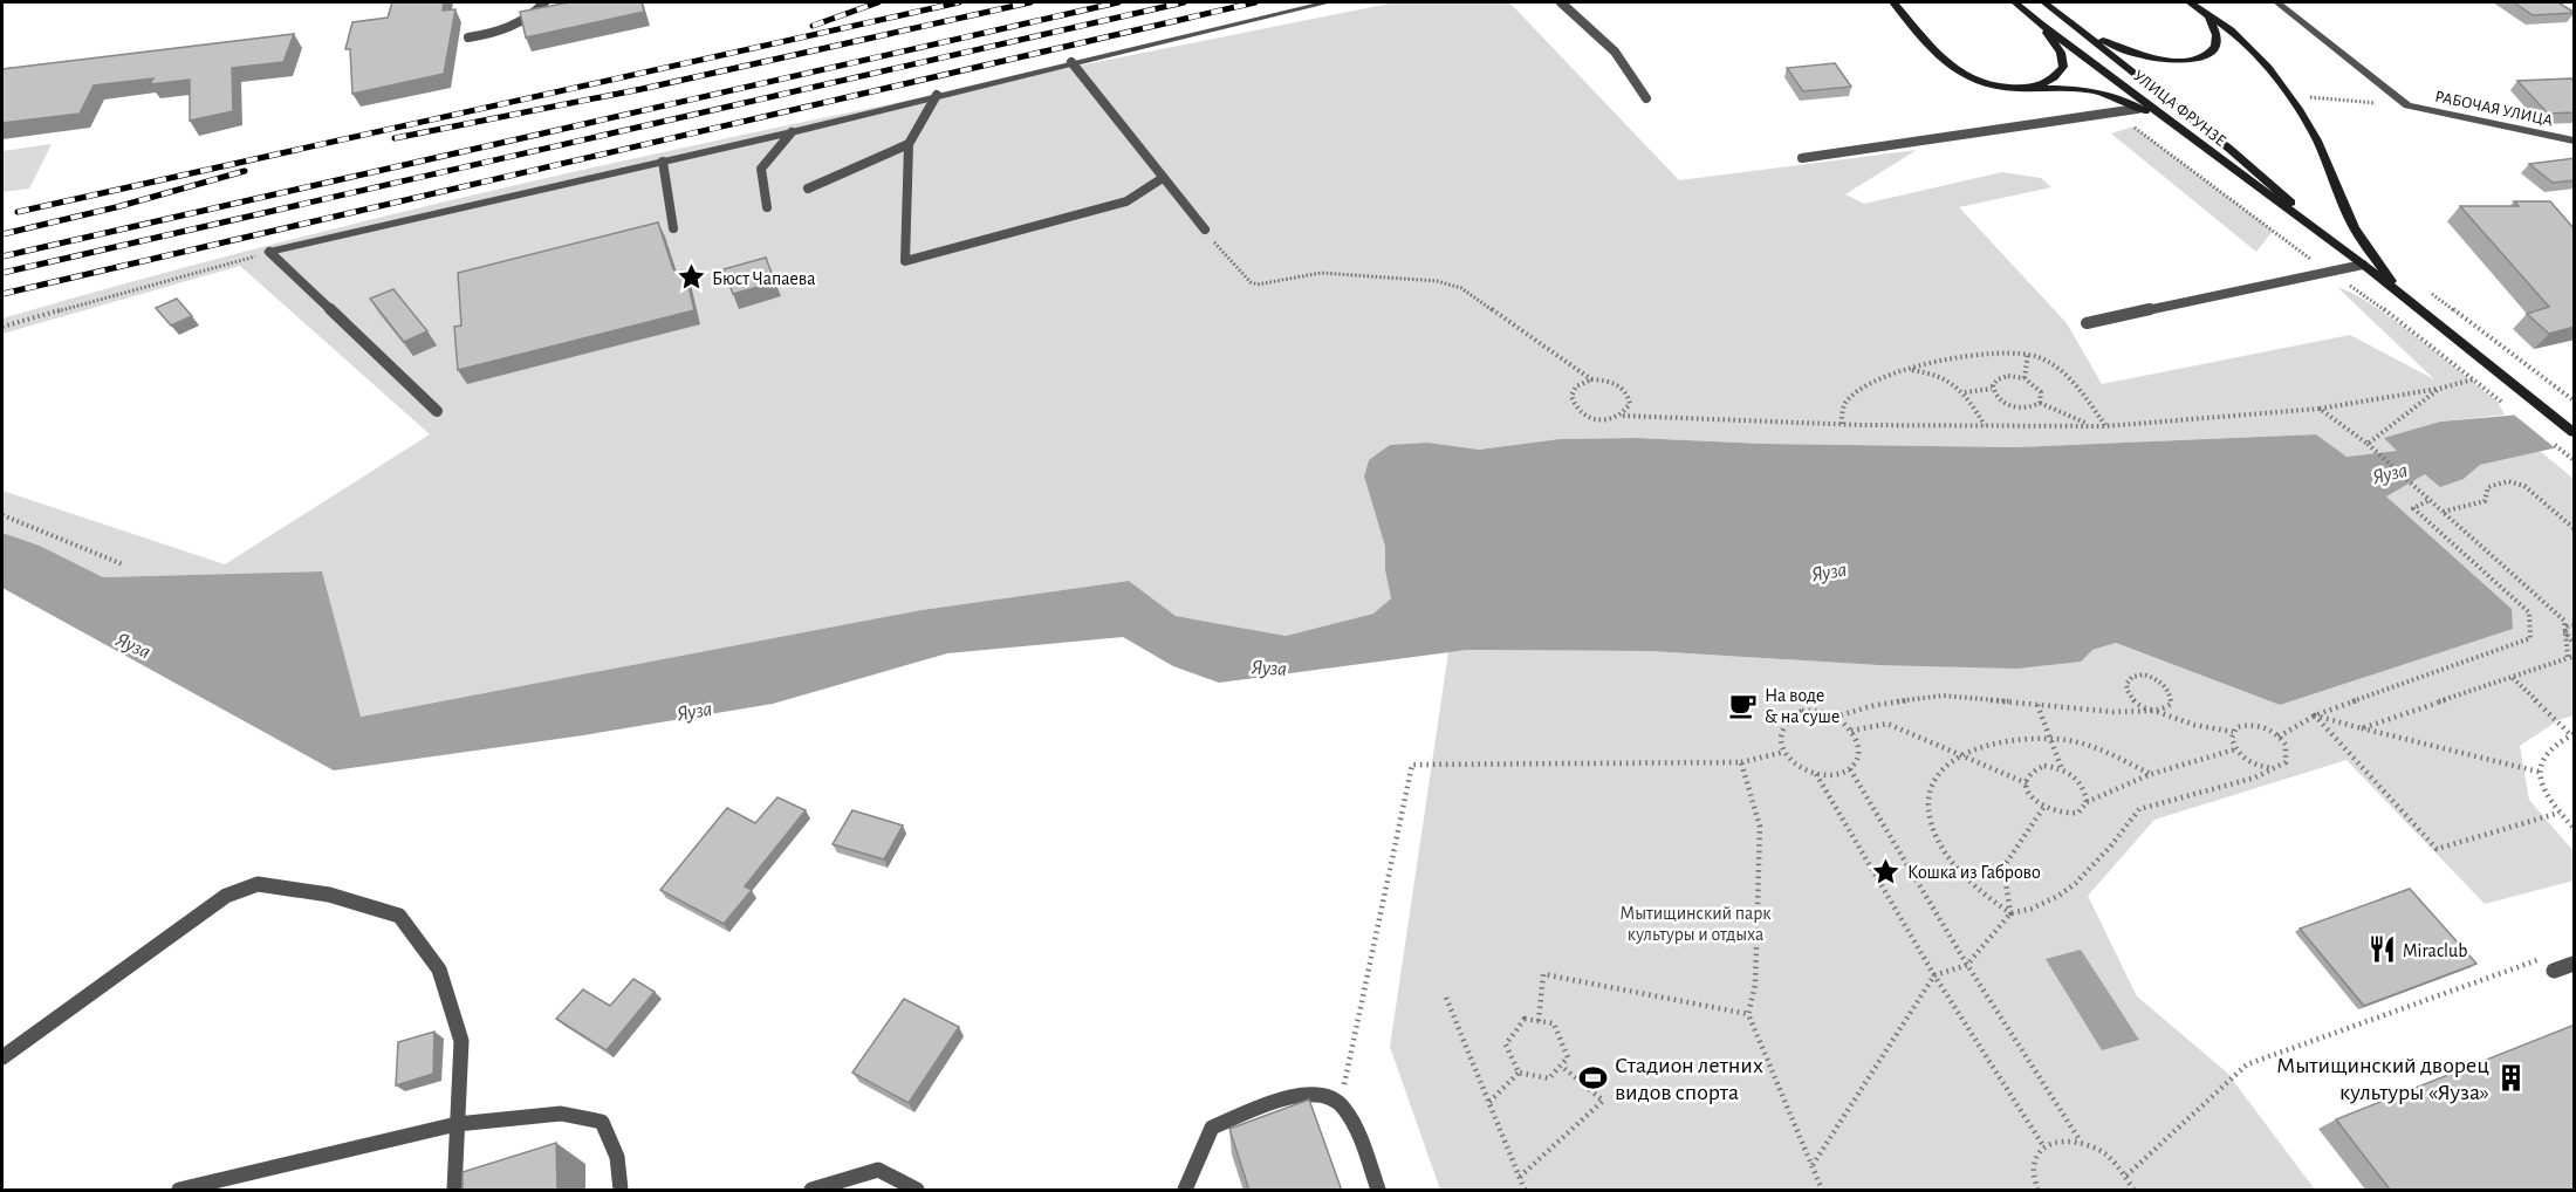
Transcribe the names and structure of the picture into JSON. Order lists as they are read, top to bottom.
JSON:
{
  "streets": {
    "main road": ["УЛИЦА ФРУНЗЕ"],
    "street": ["РАБОЧАЯ УЛИЦА"]
  },
  "water": ["Яуза"],
  "parks": ["Мытищинский парк культуры и отдыха"],
  "places": {
    "place": ["Бюст Чапаева", "Кошка из Габрово"],
    "cafe": ["На воде & на суше"],
    "restaurant": ["Miraclub"],
    "sports": ["Стадион летних видов спорта"],
    "building": ["Мытищинский дворец культуры «Яуза»"]
  }
}
